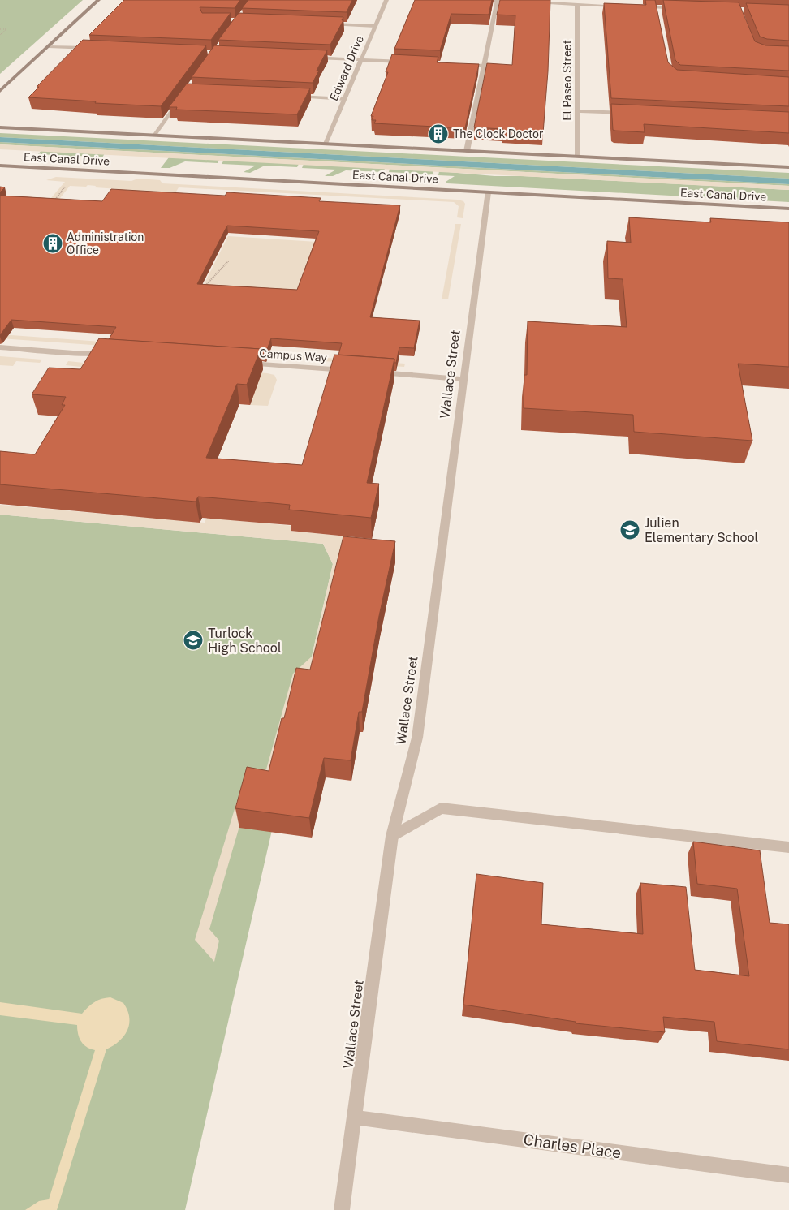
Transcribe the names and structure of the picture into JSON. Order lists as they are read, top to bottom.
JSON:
{
  "streets": {
    "main road": ["East Canal Drive"],
    "street": [
      "Edward Drive",
      "El Paseo Street",
      "Campus Way",
      "Wallace Street",
      "Charles Place"
    ]
  },
  "crossings": [
    ["East Canal Drive", "Wallace Street"],
    ["Wallace Street", "Charles Place"]
  ],
  "places": {
    "building": ["The Clock Doctor", "Administration Office"],
    "school or university": ["Julien Elementary School", "Turlock High School"]
  }
}
